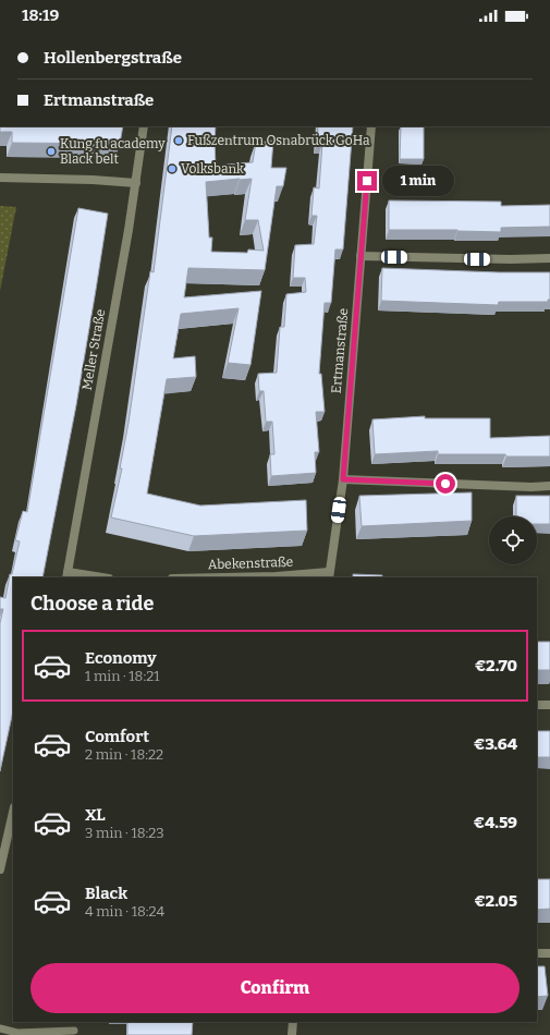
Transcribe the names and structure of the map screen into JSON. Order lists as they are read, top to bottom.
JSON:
{
  "streets": {
    "street": ["Meller Straße", "Ertmanstraße", "Abekenstraße"]
  },
  "crossings": [
    ["Ertmanstraße", "Abekenstraße"]
  ],
  "places": ["Fußzentrum Osnabrück GoHa", "Kung fu academy Black belt", "Volksbank"],
  "page": {
    "status": "18:19",
    "banner": ["Hollenbergstraße", "Ertmanstraße"],
    "bubble": "1 min",
    "heading": "Choose a ride",
    "list": [
      {
        "name": "Economy",
        "note": "1 min · 18:21",
        "value": "€2.70"
      },
      {
        "name": "Comfort",
        "note": "2 min · 18:22",
        "value": "€3.64"
      },
      {
        "name": "XL",
        "note": "3 min · 18:23",
        "value": "€4.59"
      },
      {
        "name": "Black",
        "note": "4 min · 18:24",
        "value": "€2.05"
      }
    ],
    "buttons": "Confirm"
  }
}
